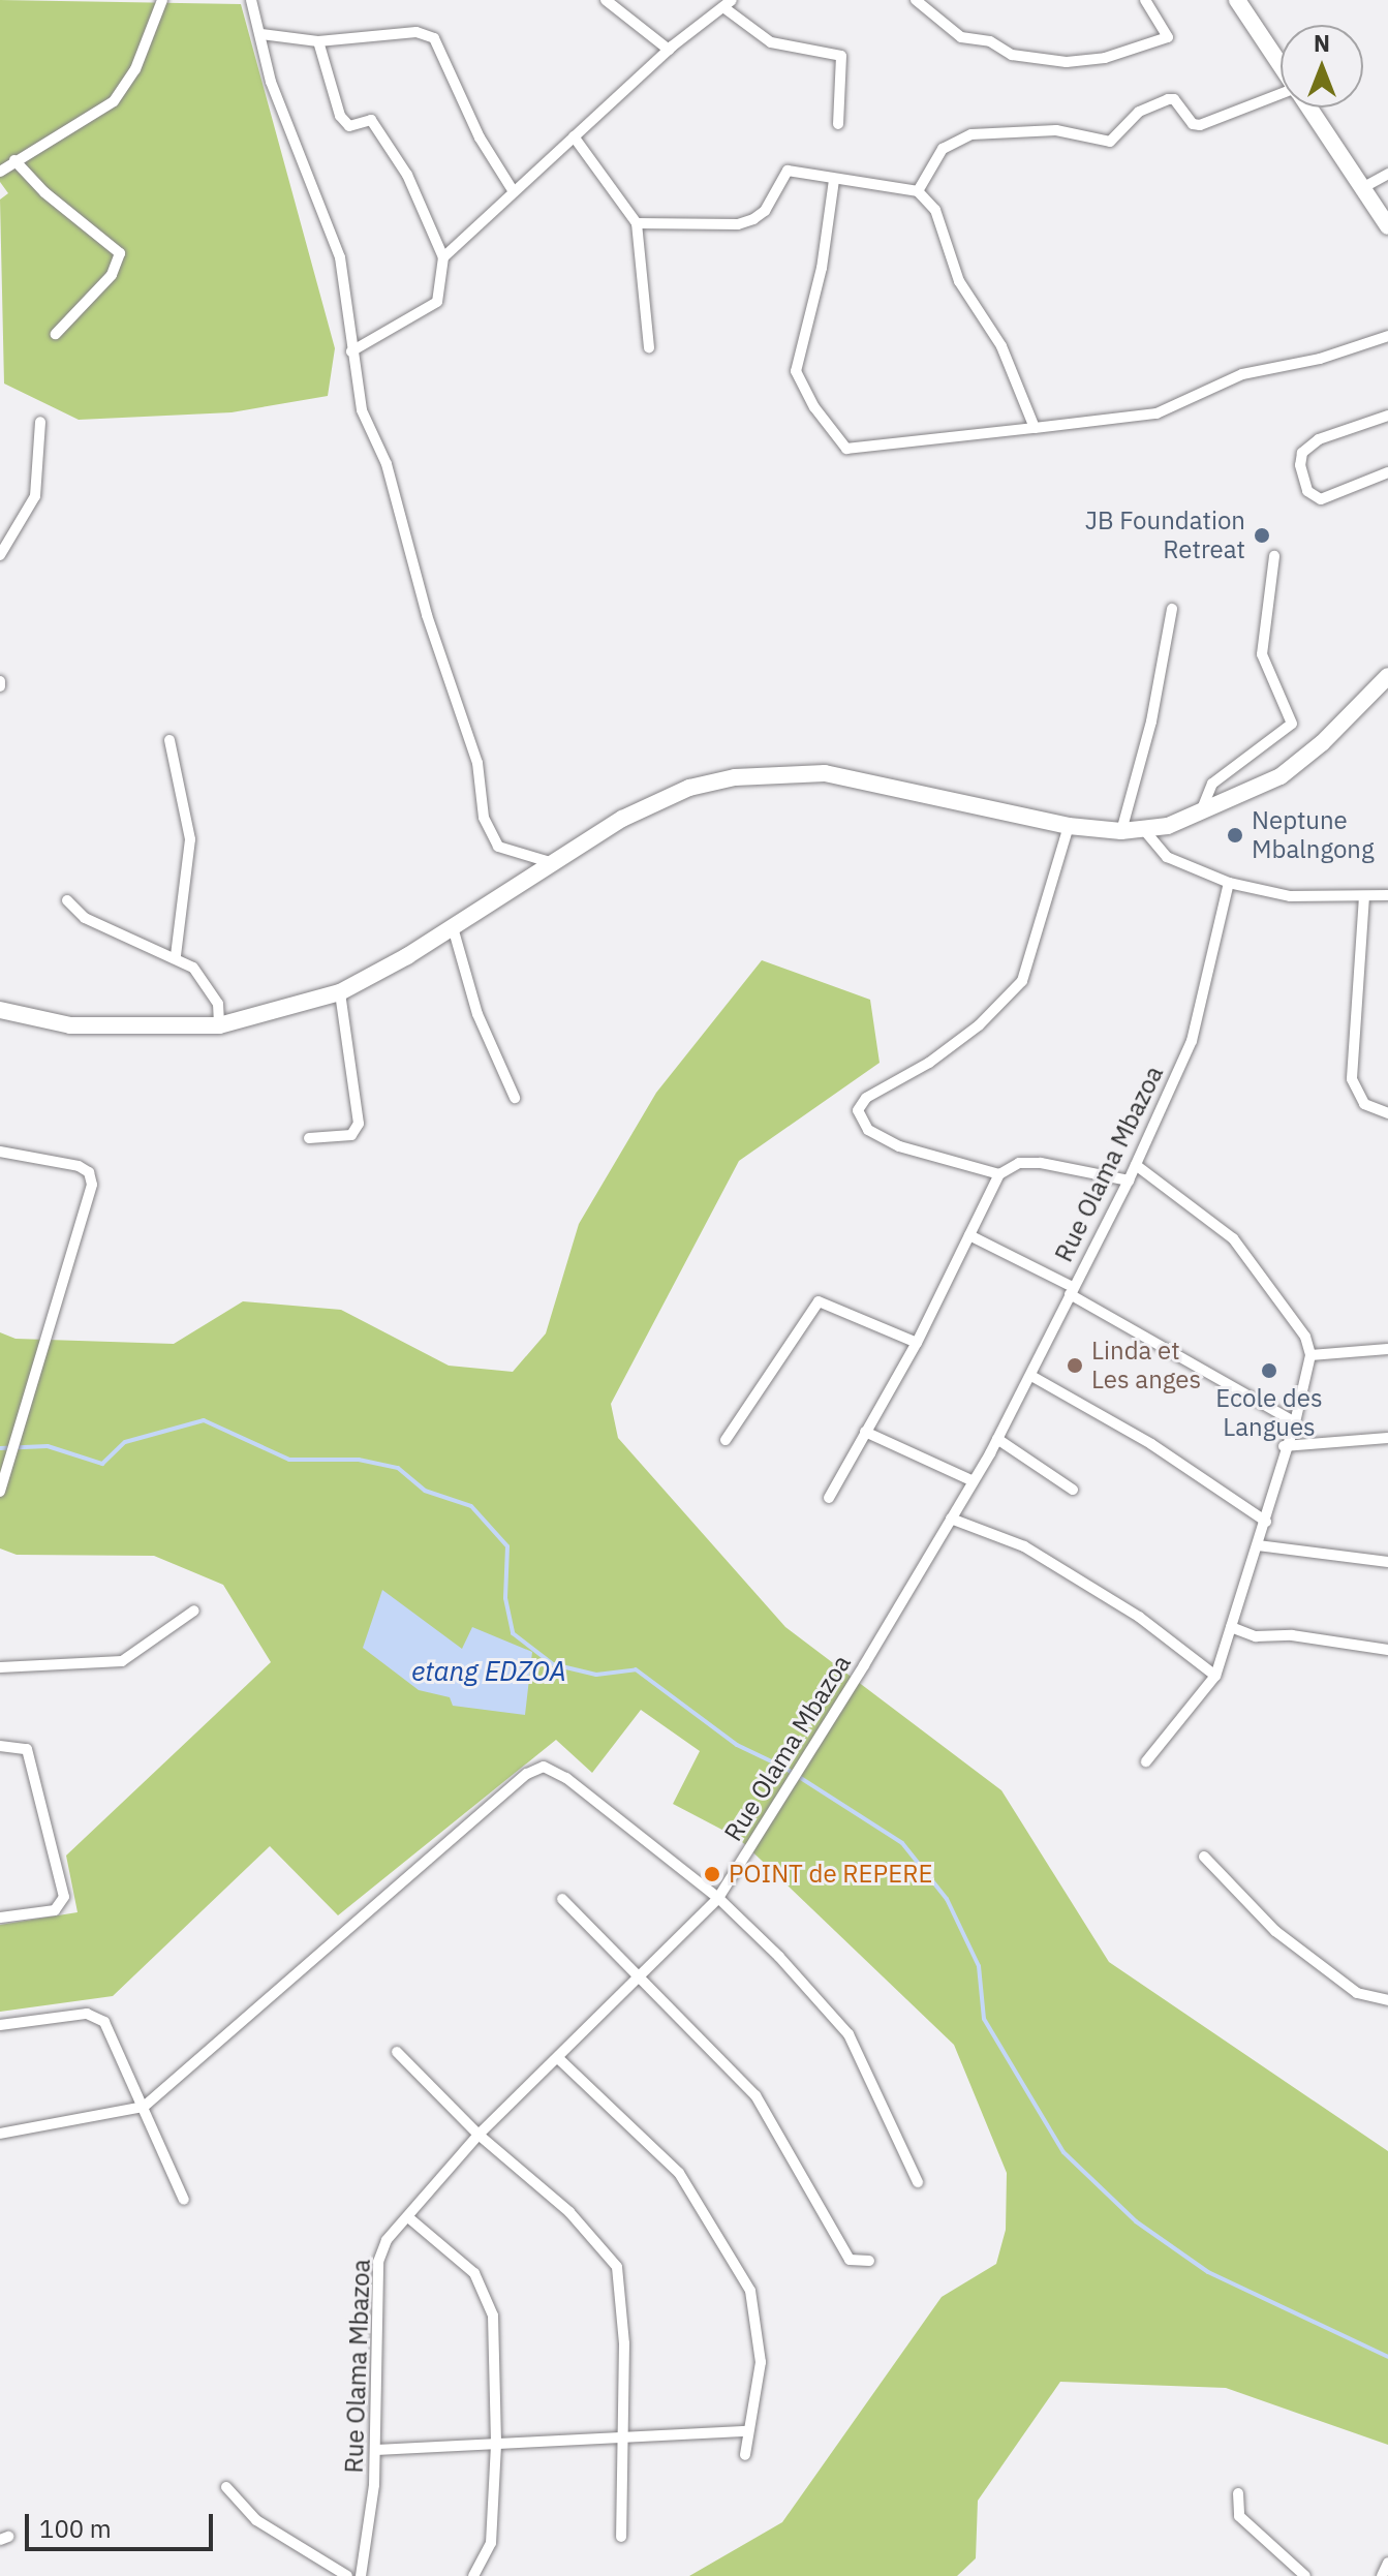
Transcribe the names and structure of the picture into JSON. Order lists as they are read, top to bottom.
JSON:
{
  "streets": {
    "street": ["Rue Olama Mbazoa"]
  },
  "water": ["etang EDZOA"],
  "places": [
    "JB Foundation Retreat",
    "Neptune Mbalngong",
    "Linda et Les anges",
    "Ecole des Langues",
    "POINT de REPERE"
  ],
  "scale_bar": "100 m",
  "north": "top"
}
